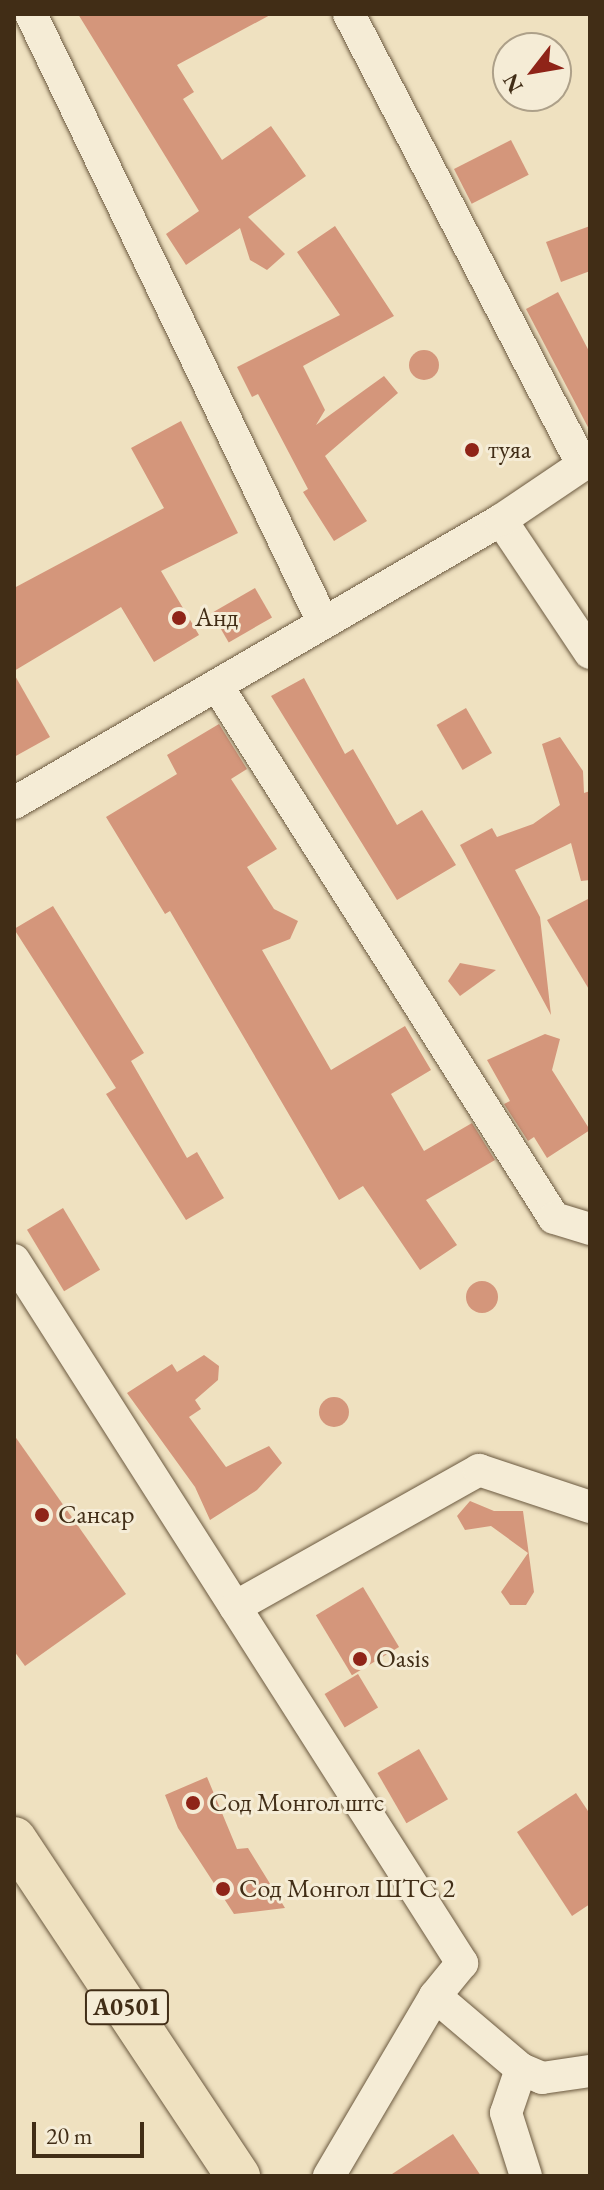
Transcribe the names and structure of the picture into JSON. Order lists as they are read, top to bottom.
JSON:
{
  "streets": {
    "highway": ["A0501"]
  },
  "places": [
    "туяа",
    "Анд",
    "Сансар",
    "Oasis",
    "Сод Монгол штс",
    "Сод Монгол ШТС 2"
  ],
  "scale_bar": "20 m",
  "north": "bottom left"
}
